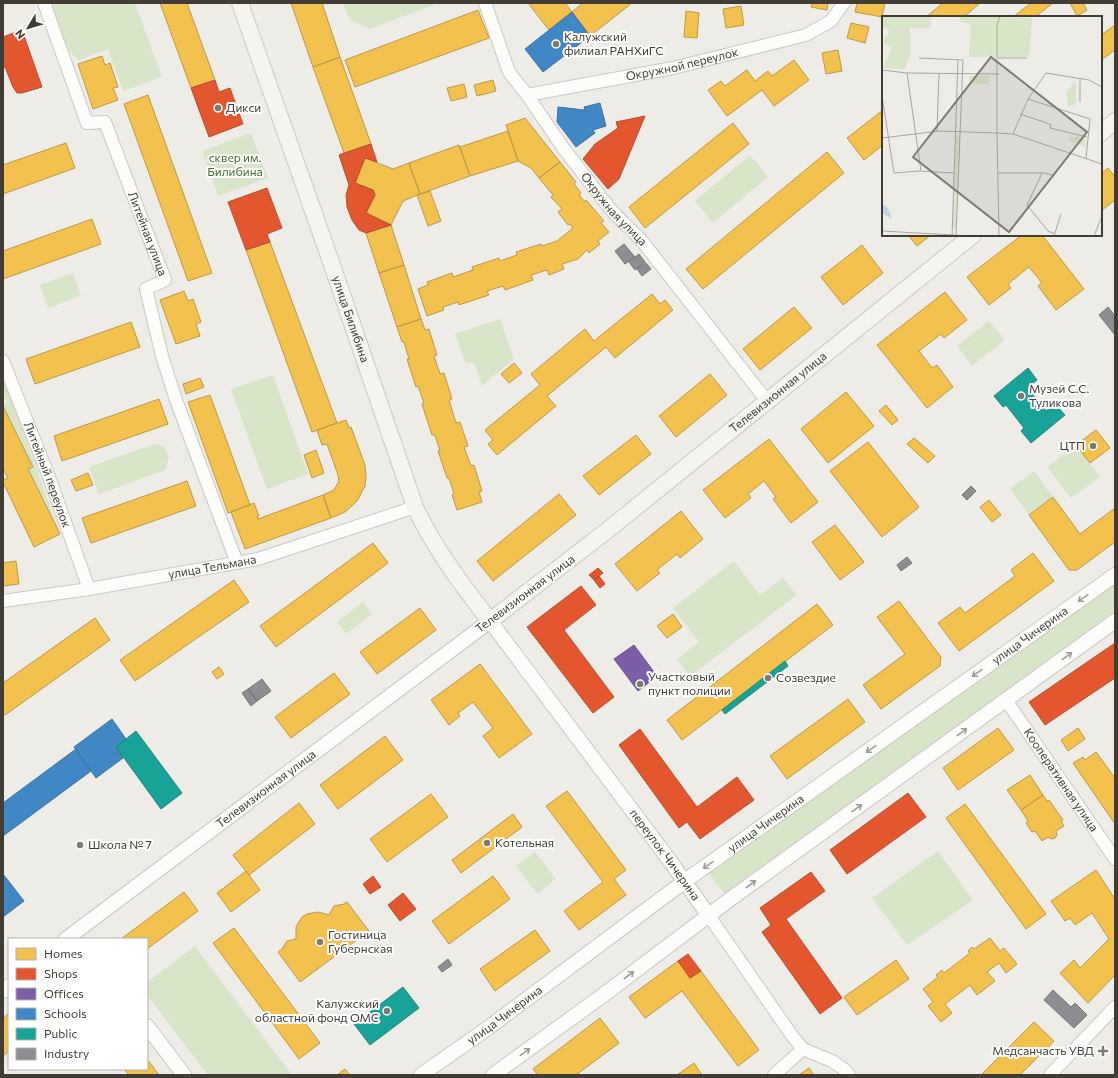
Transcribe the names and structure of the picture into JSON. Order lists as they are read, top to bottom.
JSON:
{
  "streets": {
    "main road": ["улица Билибина", "Телевизионная улица"],
    "street": [
      "Окружной переулок",
      "Окружная улица",
      "Литейная улица",
      "Литейный переулок",
      "улица Тельмана",
      "улица Чичерина",
      "Кооперативная улица",
      "переулок Чичерина"
    ]
  },
  "crossings": [
    ["Окружной переулок", "Окружная улица"],
    ["Окружная улица", "Телевизионная улица"],
    ["Литейная улица", "улица Тельмана"],
    ["улица Билибина", "Телевизионная улица"],
    ["улица Билибина", "улица Тельмана"],
    ["улица Билибина", "переулок Чичерина"],
    ["Телевизионная улица", "переулок Чичерина"],
    ["Литейный переулок", "улица Тельмана"],
    ["улица Чичерина", "переулок Чичерина"]
  ],
  "parks": ["сквер им. Билибина"],
  "places": {
    "other": [
      "Калужский филиал РАНХиГС",
      "Дикси",
      "Музей С.С. Туликова",
      "ЦТП",
      "Созвездие",
      "Участковый пункт полиции",
      "Котельная",
      "Школа № 7",
      "Гостиница Губернская",
      "Калужский областной фонд ОМС"
    ],
    "health": ["Медсанчасть УВД"]
  },
  "legend": [
    "Homes",
    "Shops",
    "Offices",
    "Schools",
    "Public",
    "Industry"
  ],
  "north": "bottom left"
}
